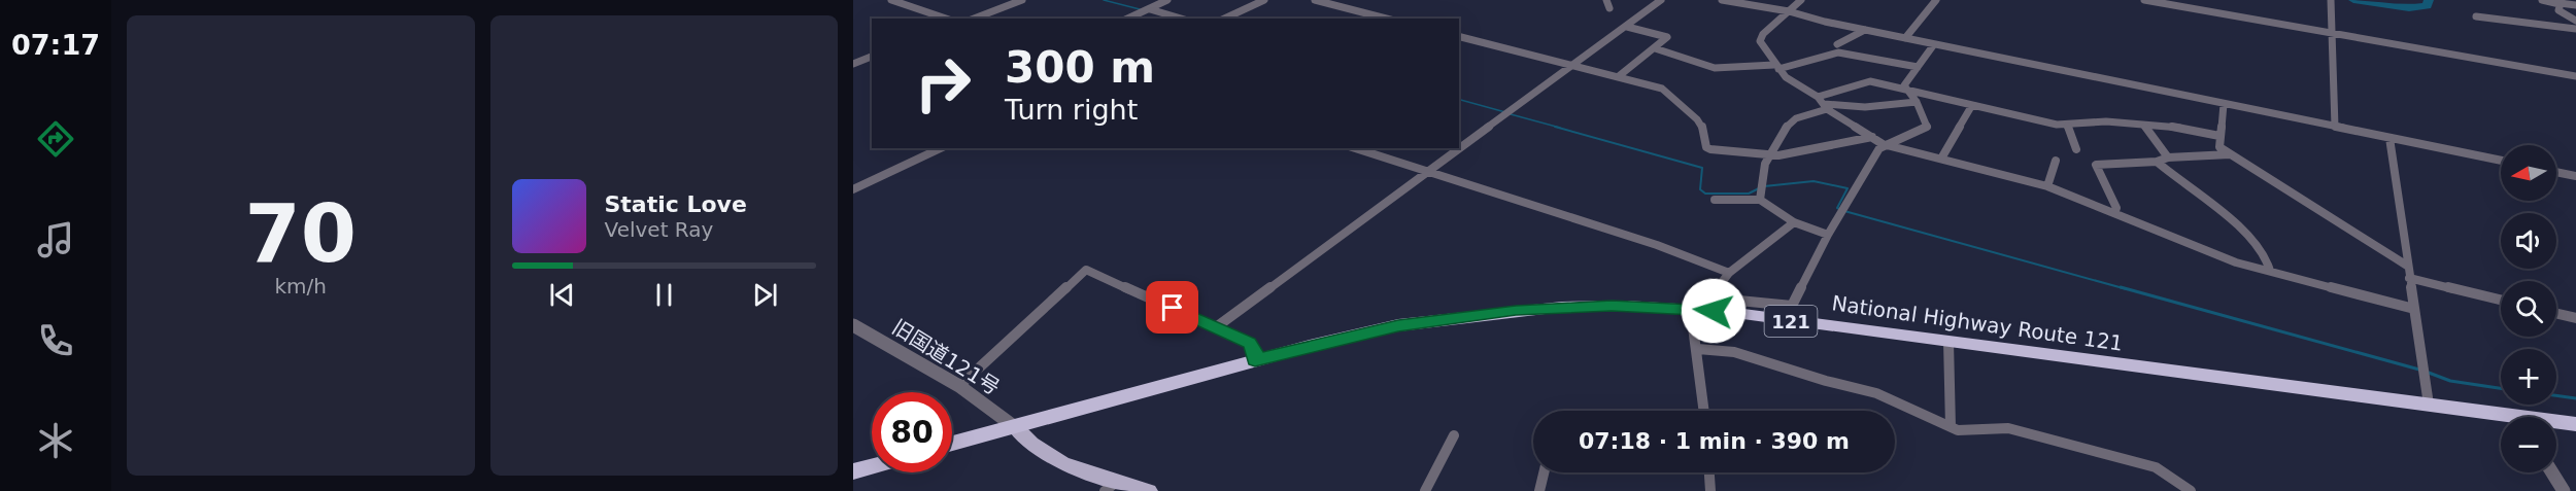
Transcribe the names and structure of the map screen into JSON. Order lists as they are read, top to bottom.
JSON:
{
  "streets": {
    "highway": ["121", "National Highway Route 121"],
    "street": ["旧国道121号"]
  },
  "crossings": [
    ["121", "National Highway Route 121"],
    ["121", "旧国道121号"],
    ["National Highway Route 121", "旧国道121号"]
  ],
  "north": "left",
  "page": {
    "tabs": "07:17",
    "tile": ["70", "km/h"],
    "turn": ["300 m", "Turn right"],
    "map_buttons": ["+", "−"],
    "song": ["Static Love", "Velvet Ray"],
    "limit": "80",
    "trip": "07:18 · 1 min · 390 m"
  }
}
